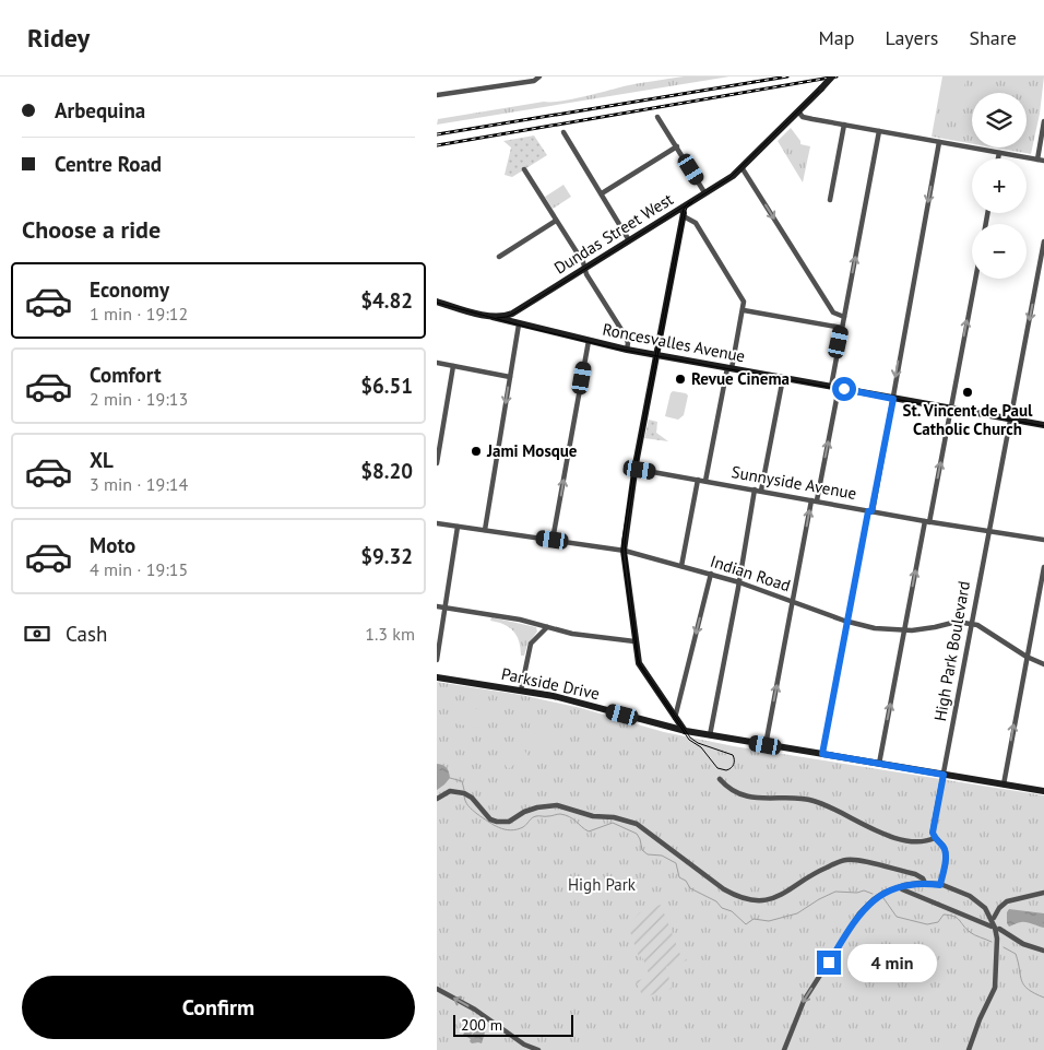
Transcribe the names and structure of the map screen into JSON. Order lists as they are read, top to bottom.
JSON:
{
  "streets": {
    "main road": ["Dundas Street West", "Roncesvalles Avenue", "Parkside Drive"],
    "street": ["Sunnyside Avenue", "Indian Road", "High Park Boulevard"]
  },
  "crossings": [
    ["Dundas Street West", "Roncesvalles Avenue"],
    ["Roncesvalles Avenue", "High Park Boulevard"],
    ["Sunnyside Avenue", "High Park Boulevard"],
    ["Indian Road", "High Park Boulevard"],
    ["High Park Boulevard", "Parkside Drive"]
  ],
  "parks": ["High Park"],
  "places": ["Revue Cinema", "St. Vincent de Paul Catholic Church", "Jami Mosque"],
  "scale_bar": "200 m",
  "page": {
    "header": "Ridey",
    "nav": ["Map", "Layers", "Share"],
    "banner": ["Arbequina", "Centre Road"],
    "map_buttons": ["+", "−"],
    "heading": "Choose a ride",
    "list": [
      {
        "name": "Economy",
        "note": "1 min · 19:12",
        "value": "$4.82"
      },
      {
        "name": "Comfort",
        "note": "2 min · 19:13",
        "value": "$6.51"
      },
      {
        "name": "XL",
        "note": "3 min · 19:14",
        "value": "$8.20"
      },
      {
        "name": "Moto",
        "note": "4 min · 19:15",
        "value": "$9.32"
      }
    ],
    "pay": ["Cash", "1.3 km"],
    "bubble": "4 min",
    "buttons": "Confirm",
    "scale": "200 m"
  }
}
